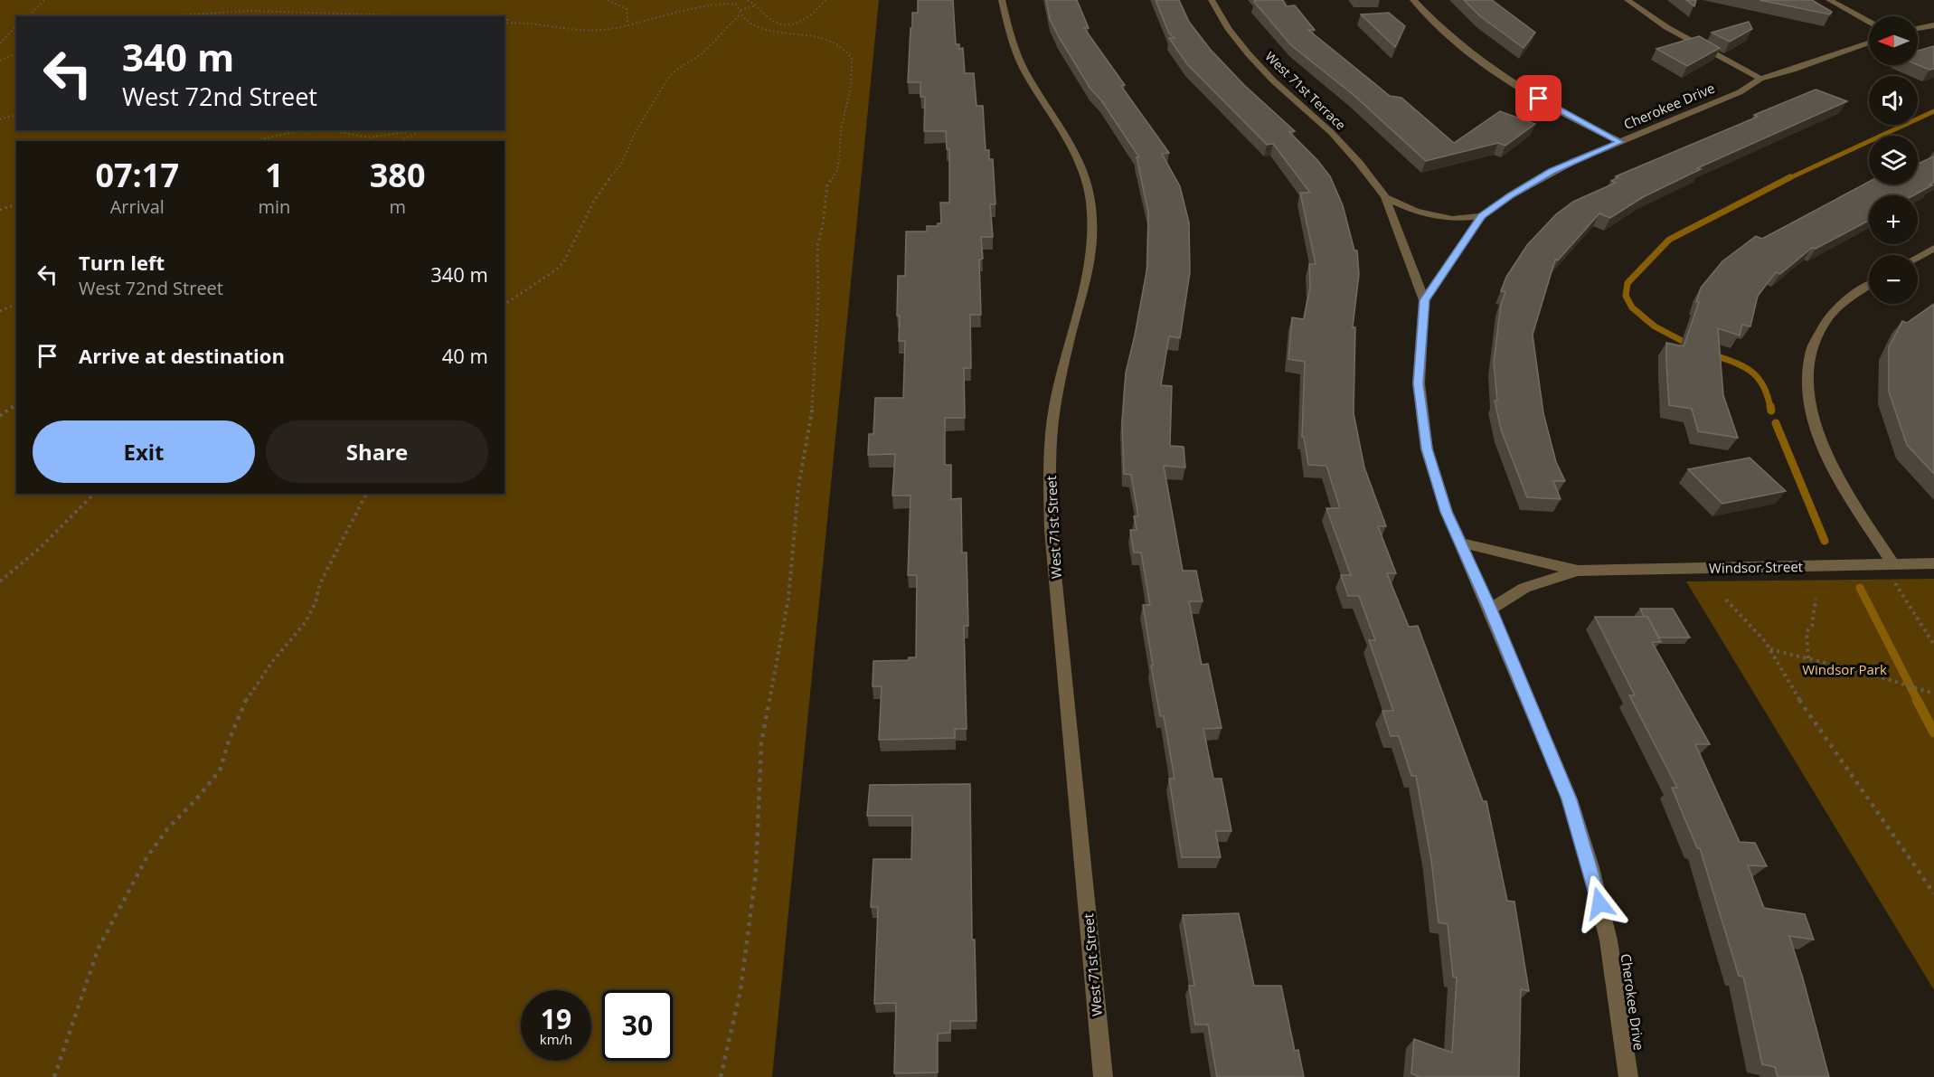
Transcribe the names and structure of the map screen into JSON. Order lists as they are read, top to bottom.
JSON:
{
  "streets": {
    "street": [
      "West 71st Terrace",
      "Cherokee Drive",
      "West 71st Street",
      "Windsor Street"
    ]
  },
  "crossings": [
    ["West 71st Terrace", "Cherokee Drive"],
    ["Cherokee Drive", "Windsor Street"]
  ],
  "parks": ["Windsor Park"],
  "north": "left",
  "page": {
    "map_buttons": ["+", "−"],
    "turn": ["340 m", "West 72nd Street"],
    "eta": [
      "07:17",
      "Arrival",
      "1",
      "min",
      "380",
      "m"
    ],
    "list": [
      {
        "name": "Turn left",
        "note": "West 72nd Street",
        "value": "340 m"
      },
      {
        "name": "Arrive at destination",
        "value": "40 m"
      }
    ],
    "buttons": ["Exit", "Share"],
    "speed": "19 km/h",
    "limit": "30"
  }
}
